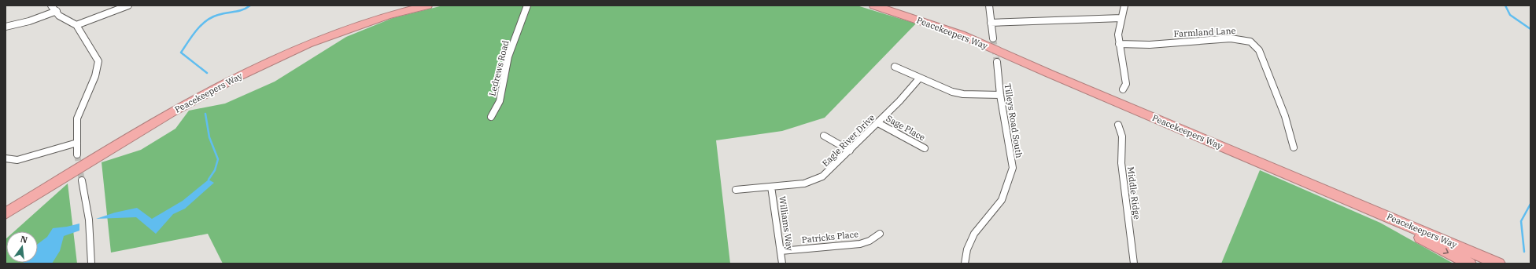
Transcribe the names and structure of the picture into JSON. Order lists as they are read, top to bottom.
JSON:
{
  "streets": {
    "highway": ["Peacekeepers Way"],
    "street": [
      "Farmland Lane",
      "Ledrews Road",
      "Tilleys Road South",
      "Sage Place",
      "Eagle River Drive",
      "Middle Ridge",
      "Williams Way",
      "Patricks Place"
    ]
  },
  "crossings": [
    ["Sage Place", "Eagle River Drive"],
    ["Eagle River Drive", "Williams Way"],
    ["Williams Way", "Patricks Place"]
  ],
  "north": "top"
}
